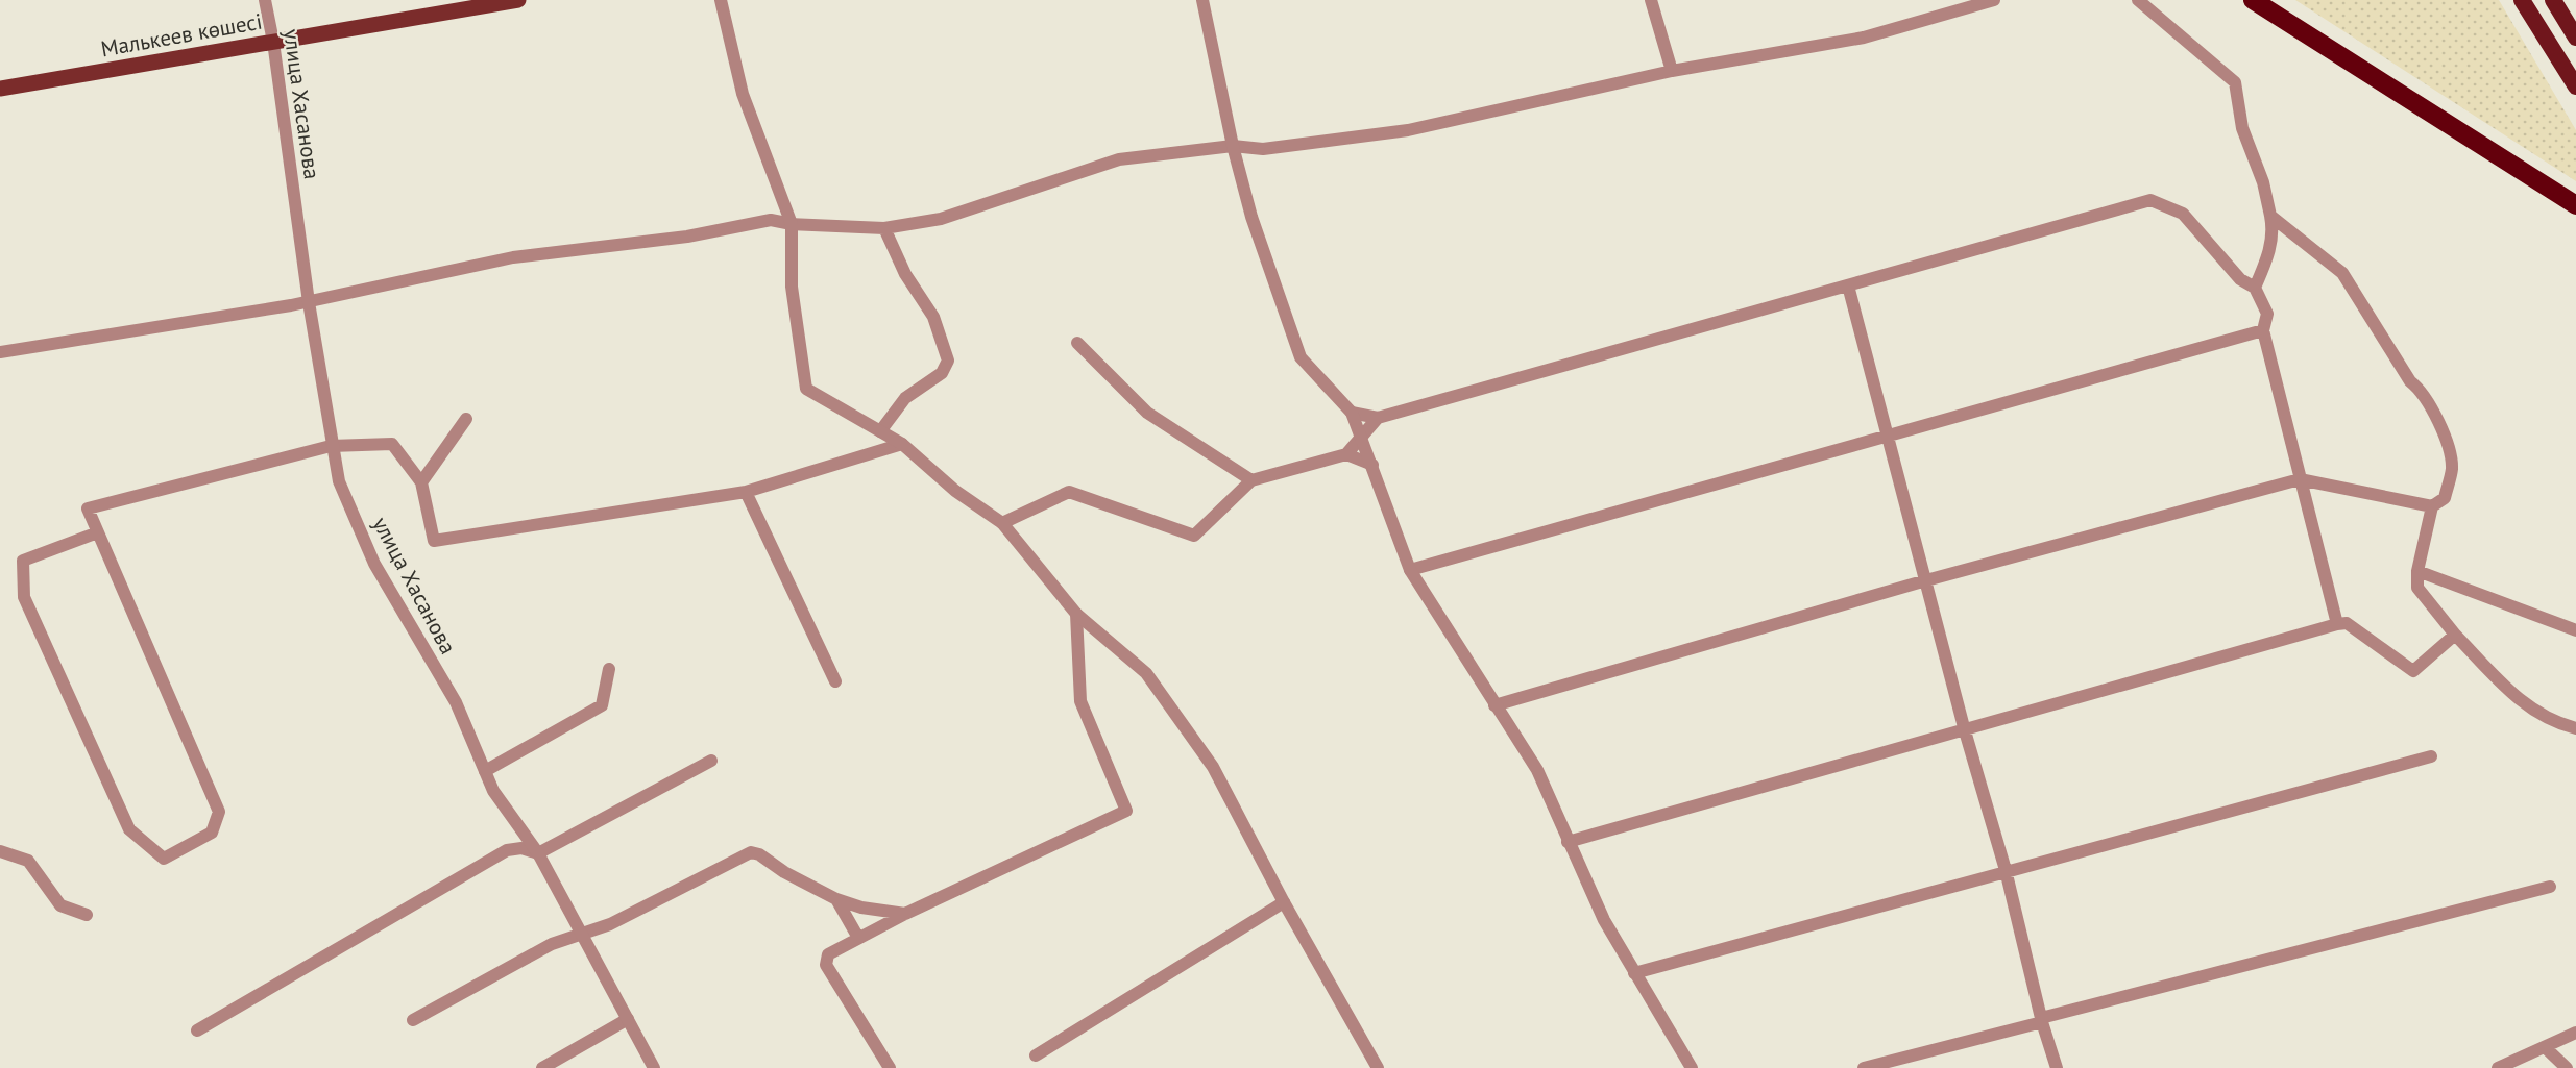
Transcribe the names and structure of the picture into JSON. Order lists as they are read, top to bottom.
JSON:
{
  "streets": {
    "main road": ["Малькеев көшесі"],
    "street": ["улица Хасанова"]
  },
  "crossings": [
    ["Малькеев көшесі", "улица Хасанова"]
  ]
}
